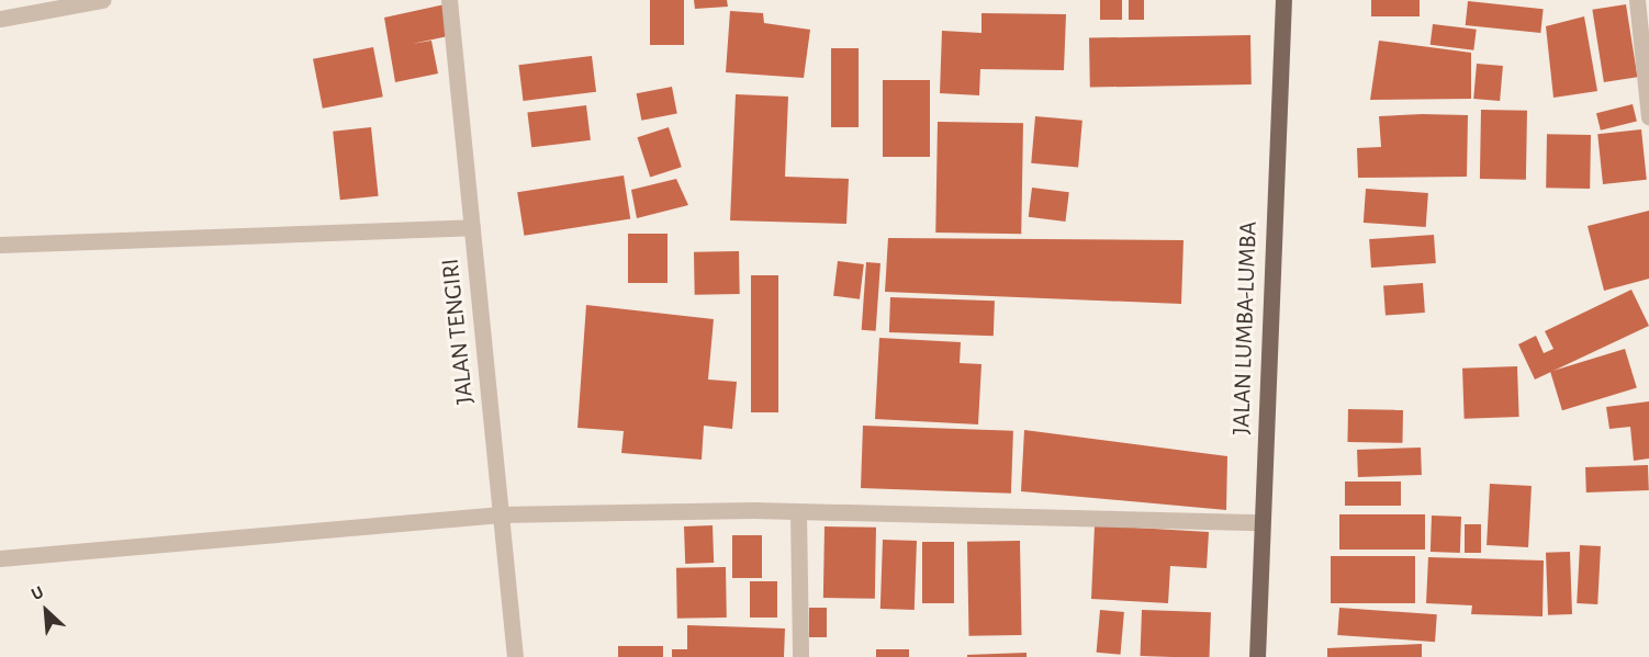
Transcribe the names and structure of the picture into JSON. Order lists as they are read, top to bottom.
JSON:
{
  "streets": {
    "main road": ["JALAN LUMBA-LUMBA"],
    "street": ["JALAN TENGIRI"]
  },
  "north": "top left"
}
